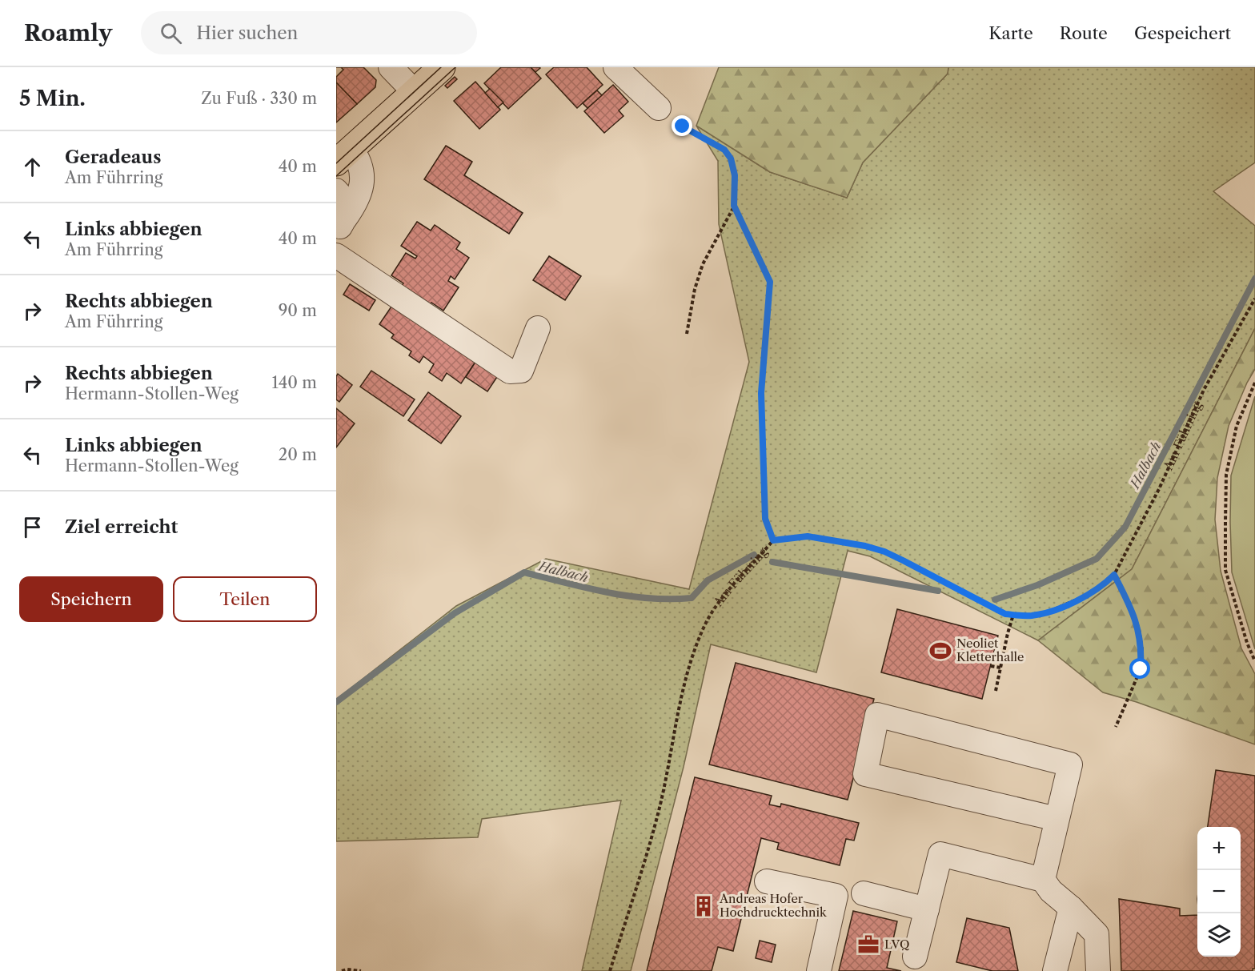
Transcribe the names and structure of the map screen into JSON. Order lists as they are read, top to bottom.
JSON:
{
  "streets": {
    "path": ["Am Führring"]
  },
  "water": ["Halbach"],
  "places": {
    "sports": ["Neoliet Kletterhalle"],
    "building": ["Andreas Hofer Hochdrucktechnik"],
    "office": ["LVQ"]
  },
  "page": {
    "header": "Roamly",
    "search": "Hier suchen",
    "nav": ["Karte", "Route", "Gespeichert"],
    "heading": ["5 Min.", "Zu Fuß · 330 m"],
    "list": [
      ["Geradeaus", "Am Führring", "40 m"],
      ["Links abbiegen", "Am Führring", "40 m"],
      ["Rechts abbiegen", "Am Führring", "90 m"],
      ["Rechts abbiegen", "Hermann-Stollen-Weg", "140 m"],
      ["Links abbiegen", "Hermann-Stollen-Weg", "20 m"],
      "Ziel erreicht"
    ],
    "buttons": ["Speichern", "Teilen"],
    "map_buttons": ["+", "−"]
  }
}
